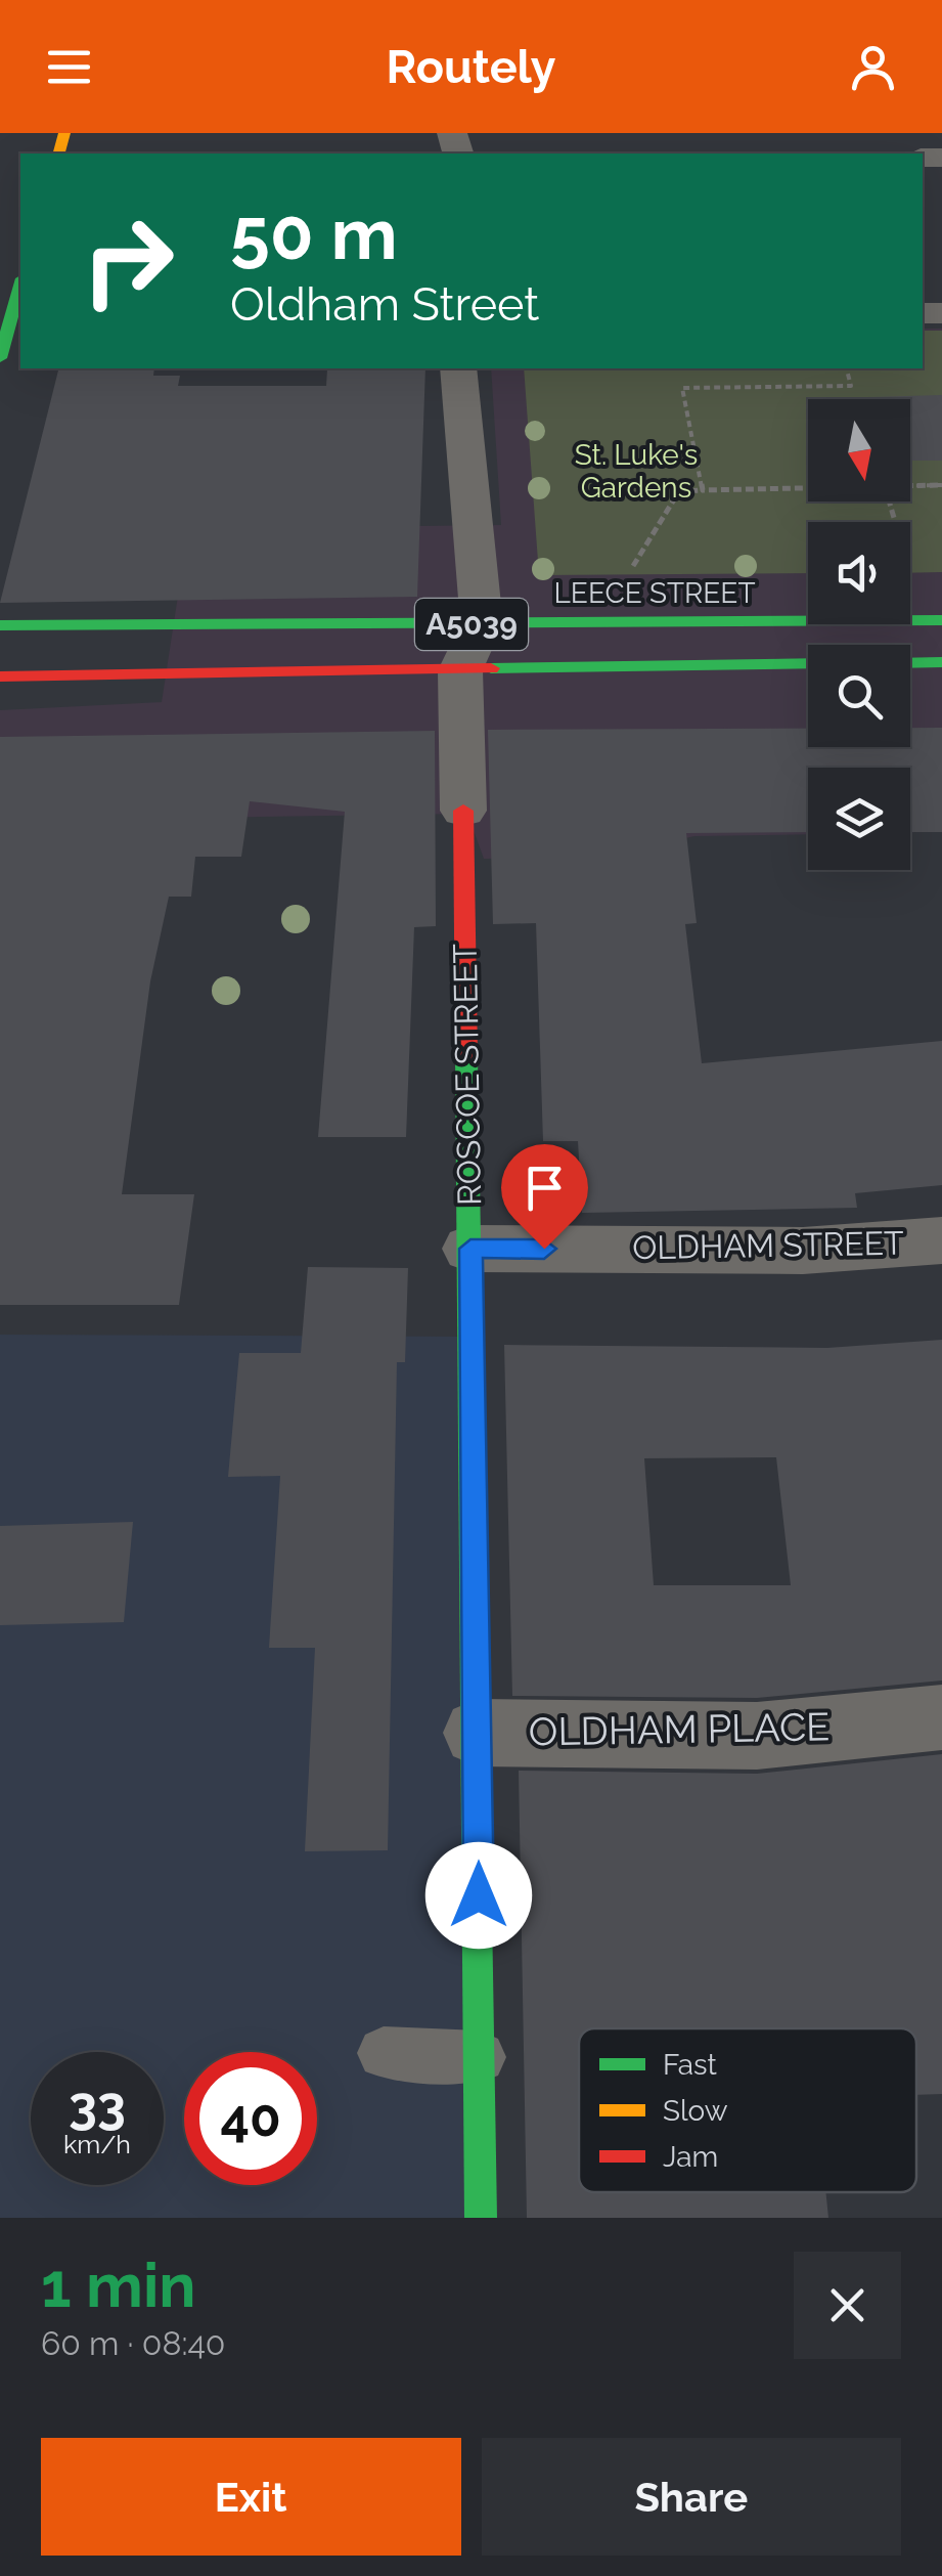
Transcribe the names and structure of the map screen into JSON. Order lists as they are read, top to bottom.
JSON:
{
  "streets": {
    "main road": ["LEECE STREET", "A5039", "ROSCOE STREET"],
    "street": ["OLDHAM STREET", "OLDHAM PLACE"]
  },
  "crossings": [
    ["LEECE STREET", "ROSCOE STREET"],
    ["A5039", "ROSCOE STREET"],
    ["ROSCOE STREET", "OLDHAM STREET"],
    ["ROSCOE STREET", "OLDHAM PLACE"]
  ],
  "parks": ["St. Luke's Gardens"],
  "legend": ["Fast", "Slow", "Jam"],
  "north": "bottom",
  "page": {
    "header": "Routely",
    "turn": ["50 m", "Oldham Street"],
    "speed": "33 km/h",
    "limit": "40",
    "heading": ["1 min", "60 m · 08:40"],
    "buttons": ["Exit", "Share"]
  }
}
